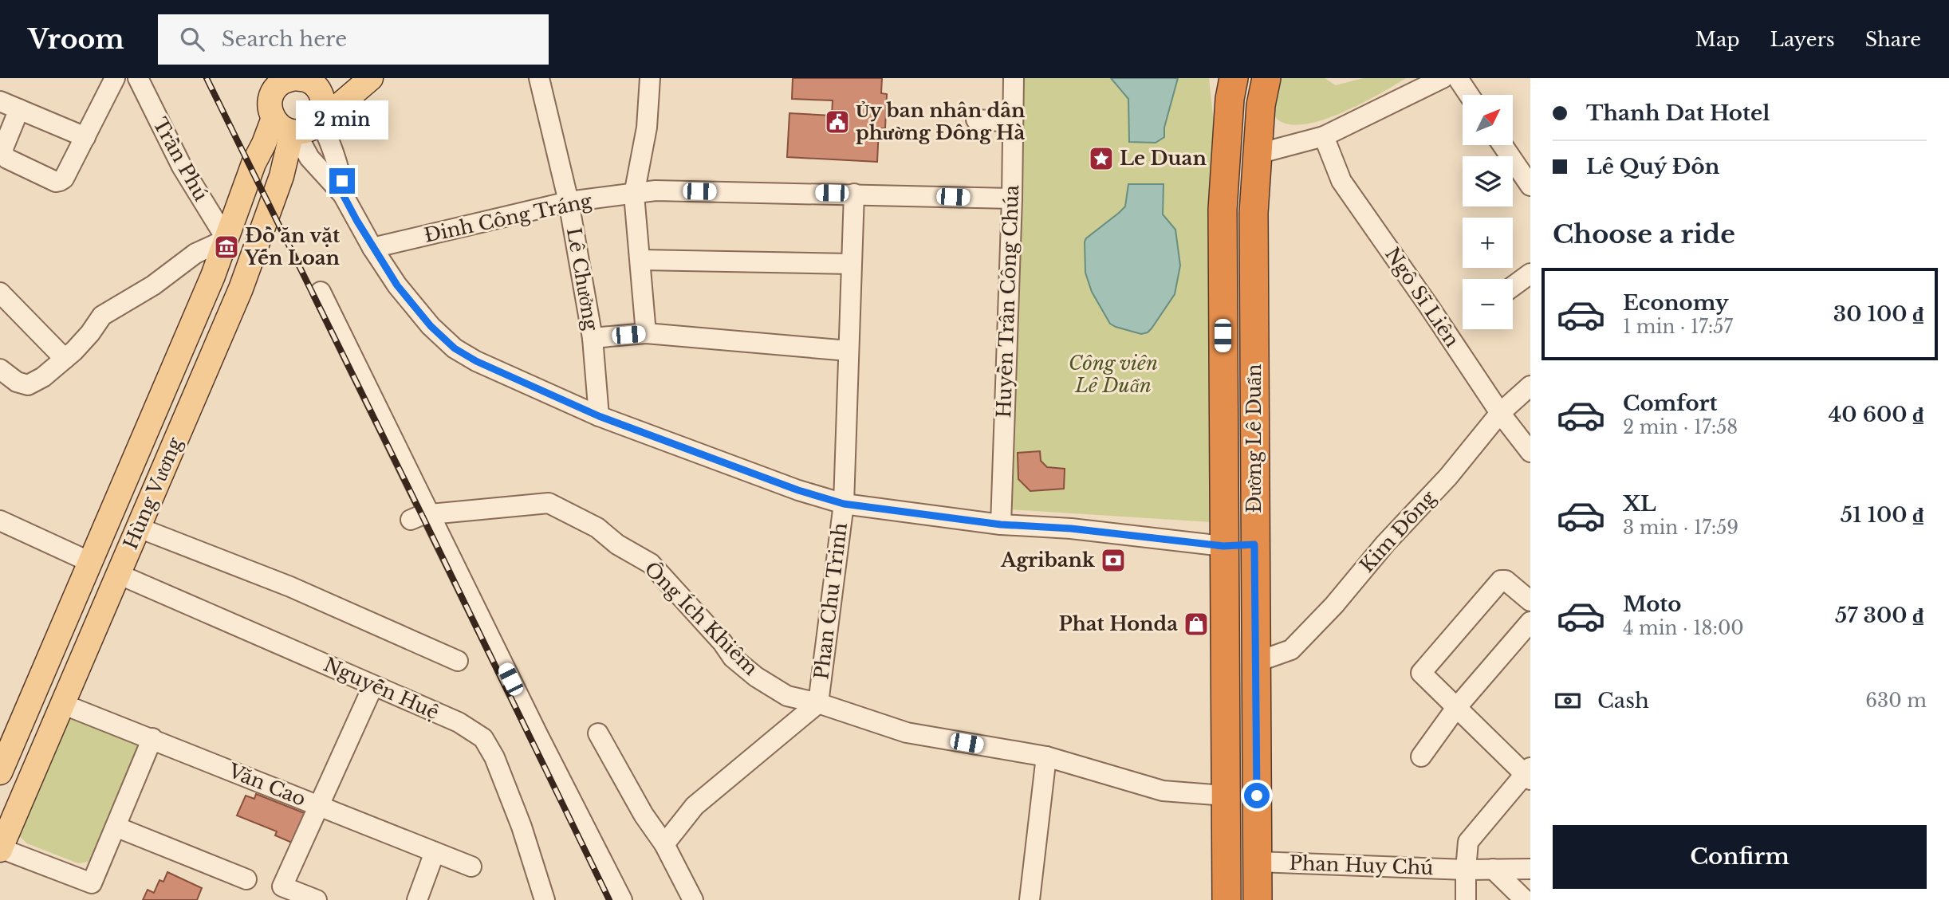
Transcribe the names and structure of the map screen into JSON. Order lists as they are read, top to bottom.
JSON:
{
  "streets": {
    "highway": ["Đường Lê Duẩn"],
    "main road": ["Hùng Vương"],
    "street": [
      "Trần Phú",
      "Đinh Công Tráng",
      "Lê Chưởng",
      "Ngô Sĩ Liên",
      "Huyền Trân Công Chúa",
      "Kim Đồng",
      "Phan Chu Trinh",
      "Ông Ích Khiêm",
      "Nguyễn Huệ",
      "Văn Cao",
      "Phan Huy Chú"
    ]
  },
  "crossings": [
    ["Trần Phú", "Hùng Vương"],
    ["Đinh Công Tráng", "Lê Chưởng"],
    ["Đinh Công Tráng", "Huyền Trân Công Chúa"],
    ["Đinh Công Tráng", "Phan Chu Trinh"],
    ["Ngô Sĩ Liên", "Kim Đồng"],
    ["Đường Lê Duẩn", "Kim Đồng"],
    ["Đường Lê Duẩn", "Ông Ích Khiêm"],
    ["Đường Lê Duẩn", "Phan Huy Chú"],
    ["Hùng Vương", "Nguyễn Huệ"],
    ["Hùng Vương", "Văn Cao"],
    ["Phan Chu Trinh", "Ông Ích Khiêm"]
  ],
  "parks": ["Công viên Lê Duẩn"],
  "places": {
    "public building": ["Ủy ban nhân dân phường Đông Hà"],
    "place": ["Le Duan"],
    "museum": ["Đồ ăn vặt Yến Loan"],
    "bank": ["Agribank"],
    "shop": ["Phat Honda"]
  },
  "north": "top right",
  "page": {
    "header": "Vroom",
    "search": "Search here",
    "nav": ["Map", "Layers", "Share"],
    "banner": ["Thanh Dat Hotel", "Lê Quý Đôn"],
    "map_buttons": ["+", "−"],
    "bubble": "2 min",
    "heading": "Choose a ride",
    "list": [
      {
        "name": "Economy",
        "note": "1 min · 17:57",
        "value": "30 100 ₫"
      },
      {
        "name": "Comfort",
        "note": "2 min · 17:58",
        "value": "40 600 ₫"
      },
      {
        "name": "XL",
        "note": "3 min · 17:59",
        "value": "51 100 ₫"
      },
      {
        "name": "Moto",
        "note": "4 min · 18:00",
        "value": "57 300 ₫"
      }
    ],
    "pay": ["Cash", "630 m"],
    "buttons": "Confirm"
  }
}
